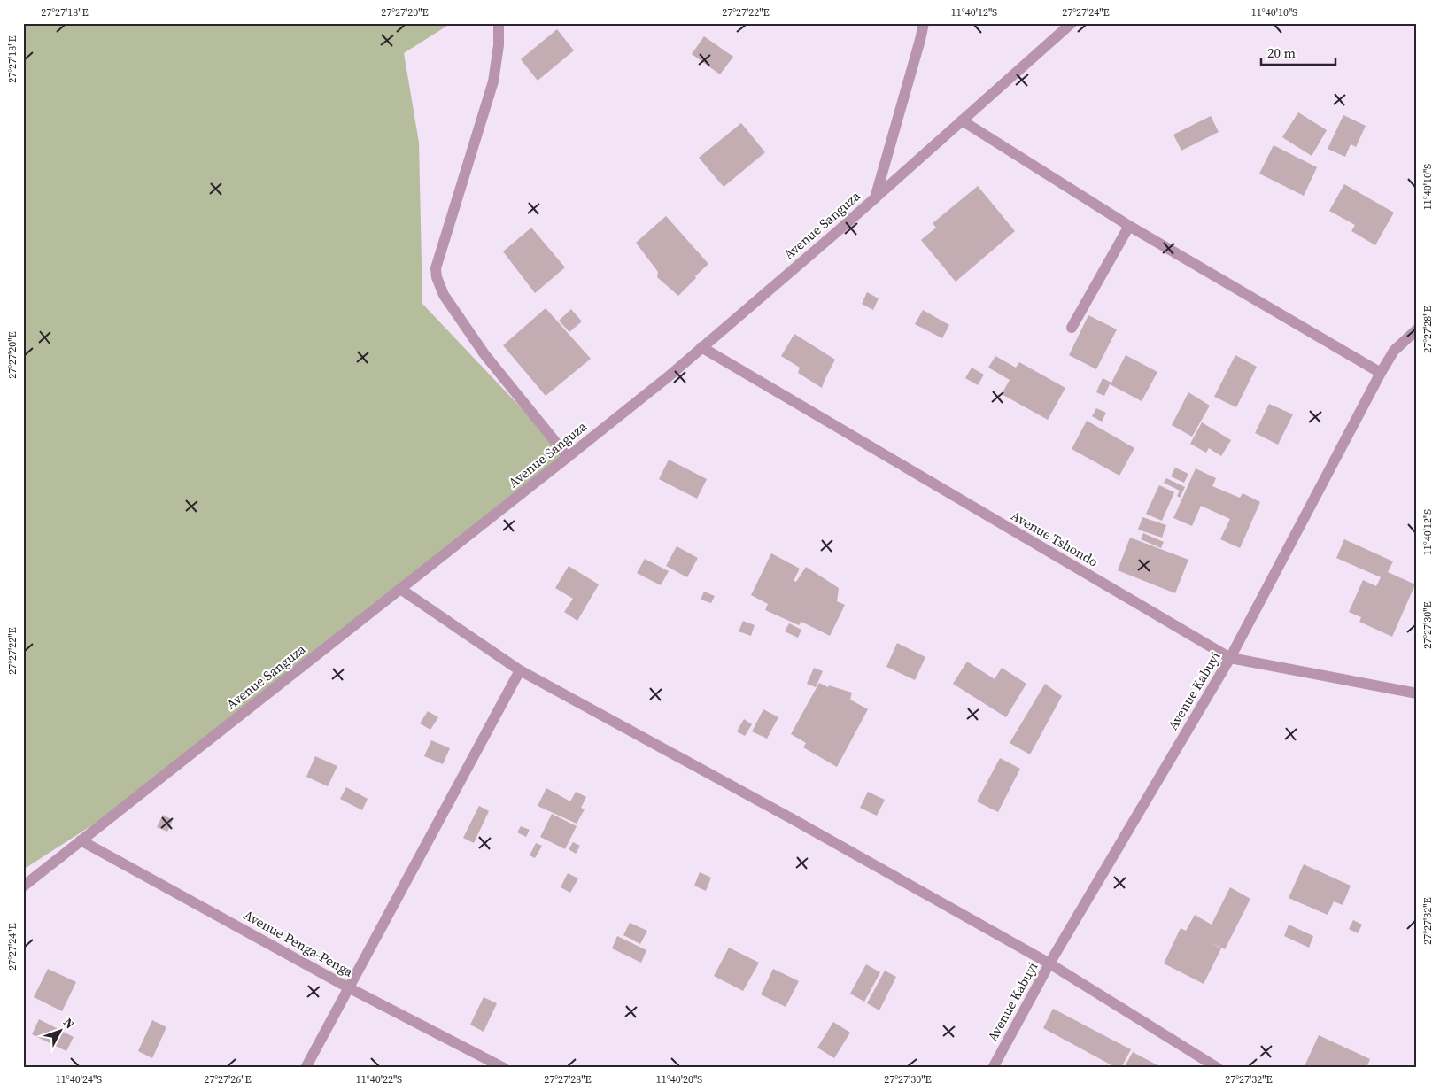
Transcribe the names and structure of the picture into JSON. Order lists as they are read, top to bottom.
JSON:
{
  "streets": {
    "street": [
      "Avenue Sanguza",
      "Avenue Tshondo",
      "Avenue Kabuyi",
      "Avenue Penga-Penga"
    ]
  },
  "crossings": [
    ["Avenue Sanguza", "Avenue Tshondo"],
    ["Avenue Sanguza", "Avenue Penga-Penga"],
    ["Avenue Tshondo", "Avenue Kabuyi"]
  ],
  "scale_bar": "20 m",
  "north": "top right",
  "coordinates": [
    "27°27'18\"E",
    "27°27'20\"E",
    "27°27'22\"E",
    "11°40'12\"S",
    "27°27'24\"E",
    "11°40'10\"S",
    "27°27'28\"E",
    "27°27'30\"E",
    "27°27'32\"E",
    "11°40'24\"S",
    "27°27'26\"E",
    "11°40'22\"S",
    "11°40'20\"S"
  ]
}
